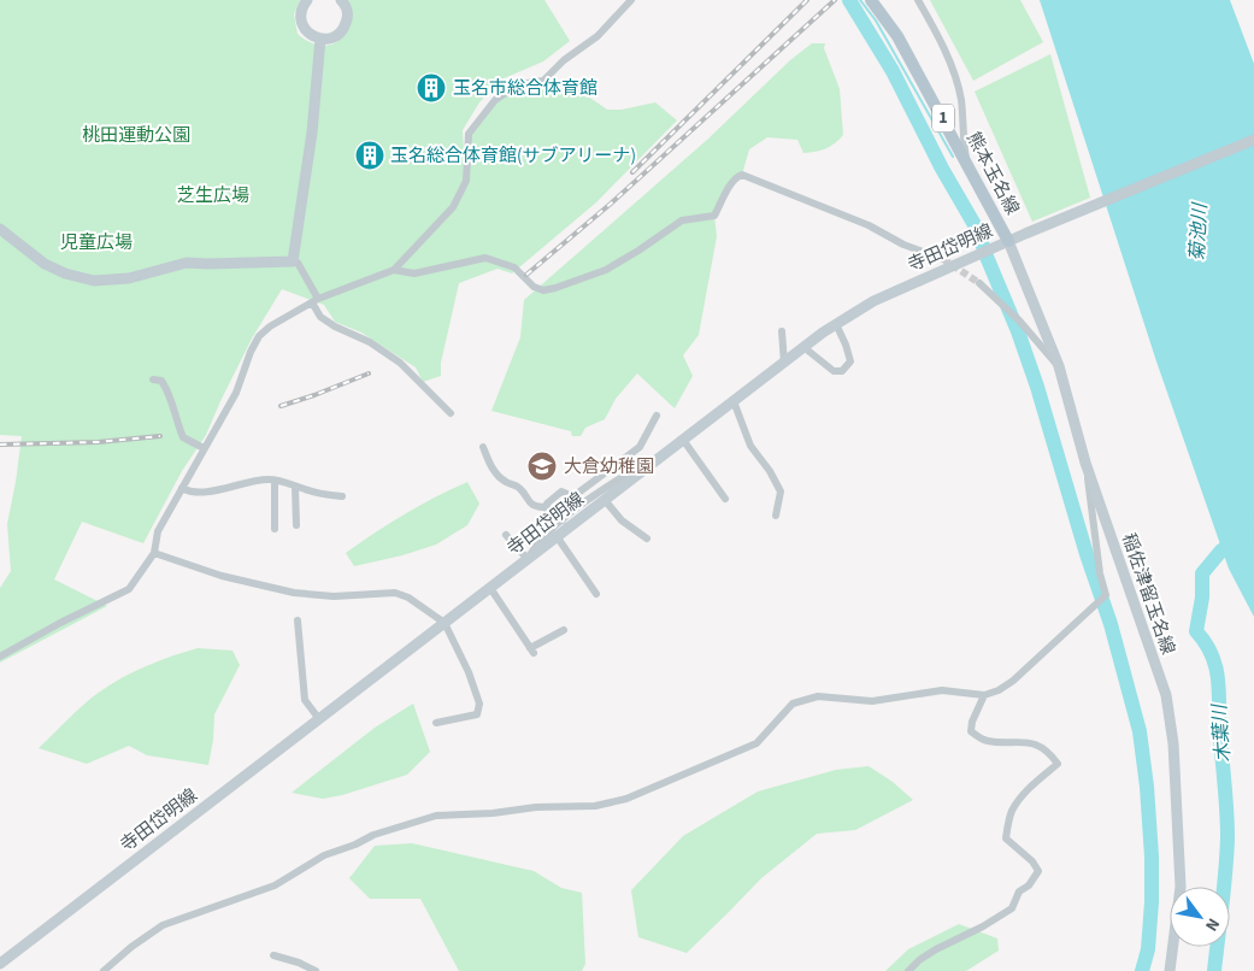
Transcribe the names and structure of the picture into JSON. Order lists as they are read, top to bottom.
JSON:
{
  "streets": {
    "main road": [
      "1",
      "熊本玉名線",
      "寺田岱明線",
      "稲佐津留玉名線"
    ]
  },
  "crossings": [
    ["熊本玉名線", "寺田岱明線"],
    ["熊本玉名線", "稲佐津留玉名線"],
    ["寺田岱明線", "稲佐津留玉名線"]
  ],
  "water": ["菊池川", "木葉川"],
  "parks": ["桃田運動公園", "芝生広場", "児童広場"],
  "places": {
    "building": ["玉名市総合体育館", "玉名総合体育館(サブアリーナ)"],
    "school or university": ["大倉幼稚園"]
  },
  "north": "bottom right"
}
